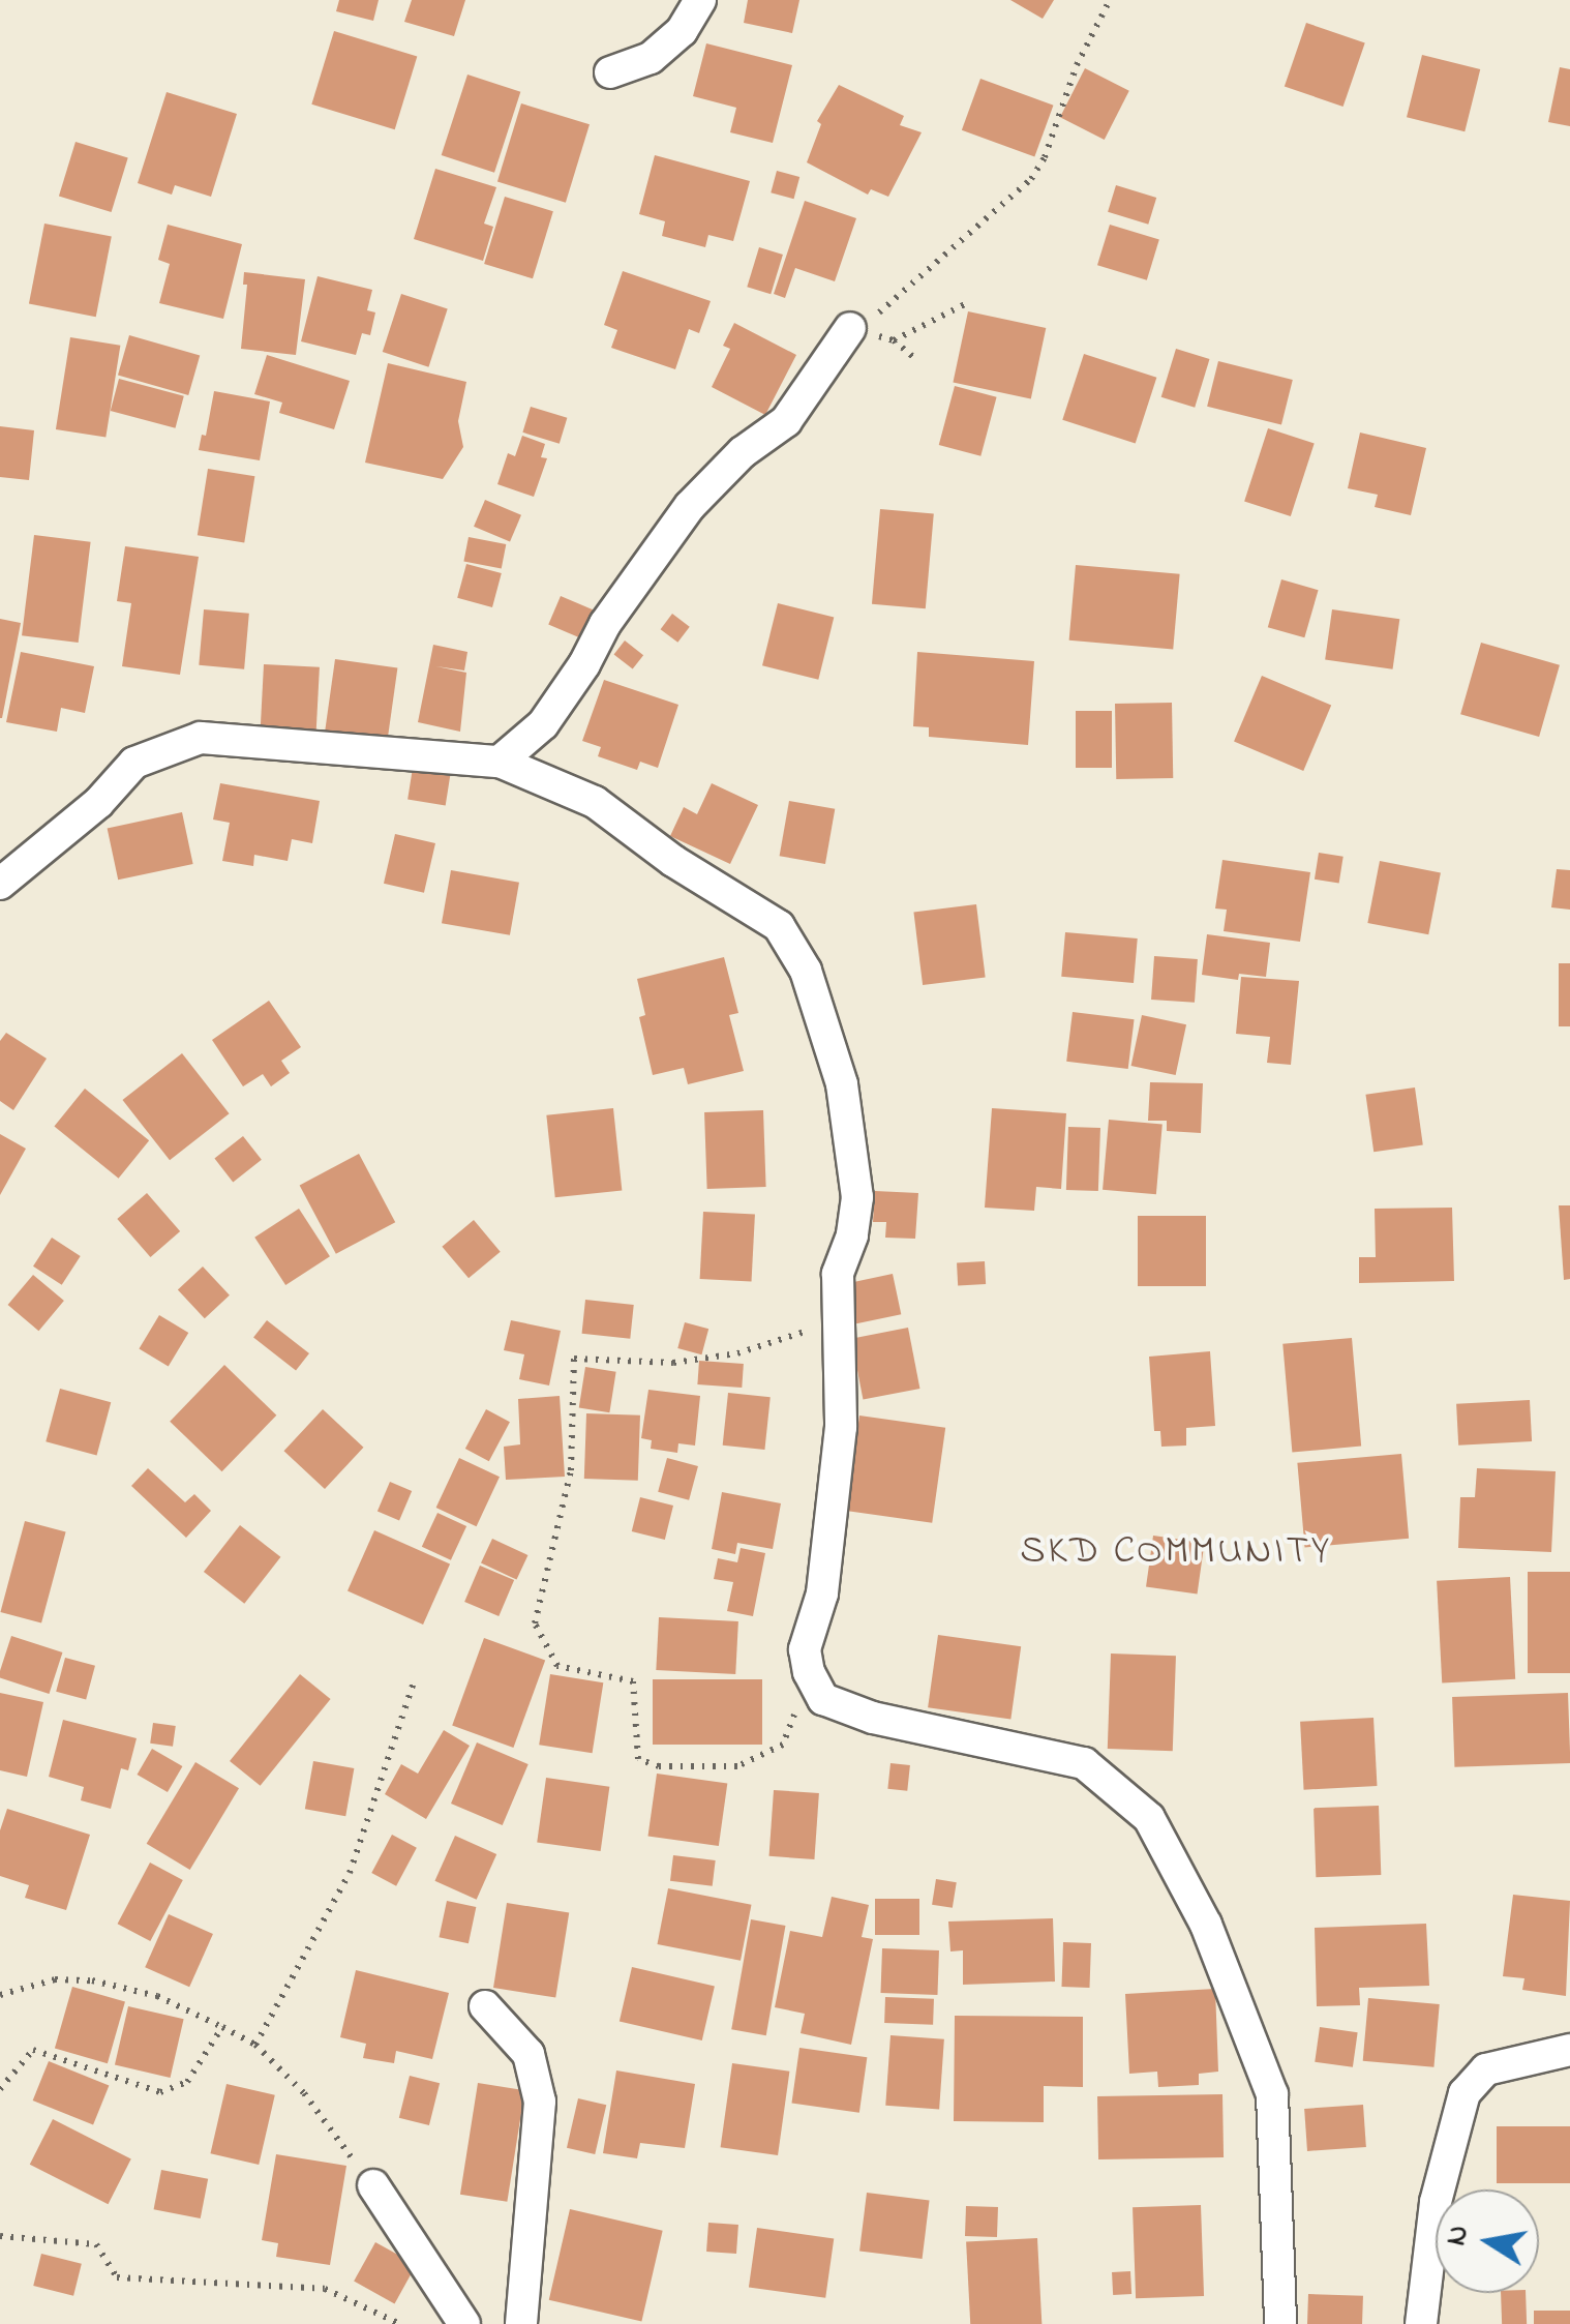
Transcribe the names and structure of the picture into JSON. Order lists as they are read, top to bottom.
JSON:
{
  "districts": ["SKD COMMUNITY"],
  "north": "left"
}
